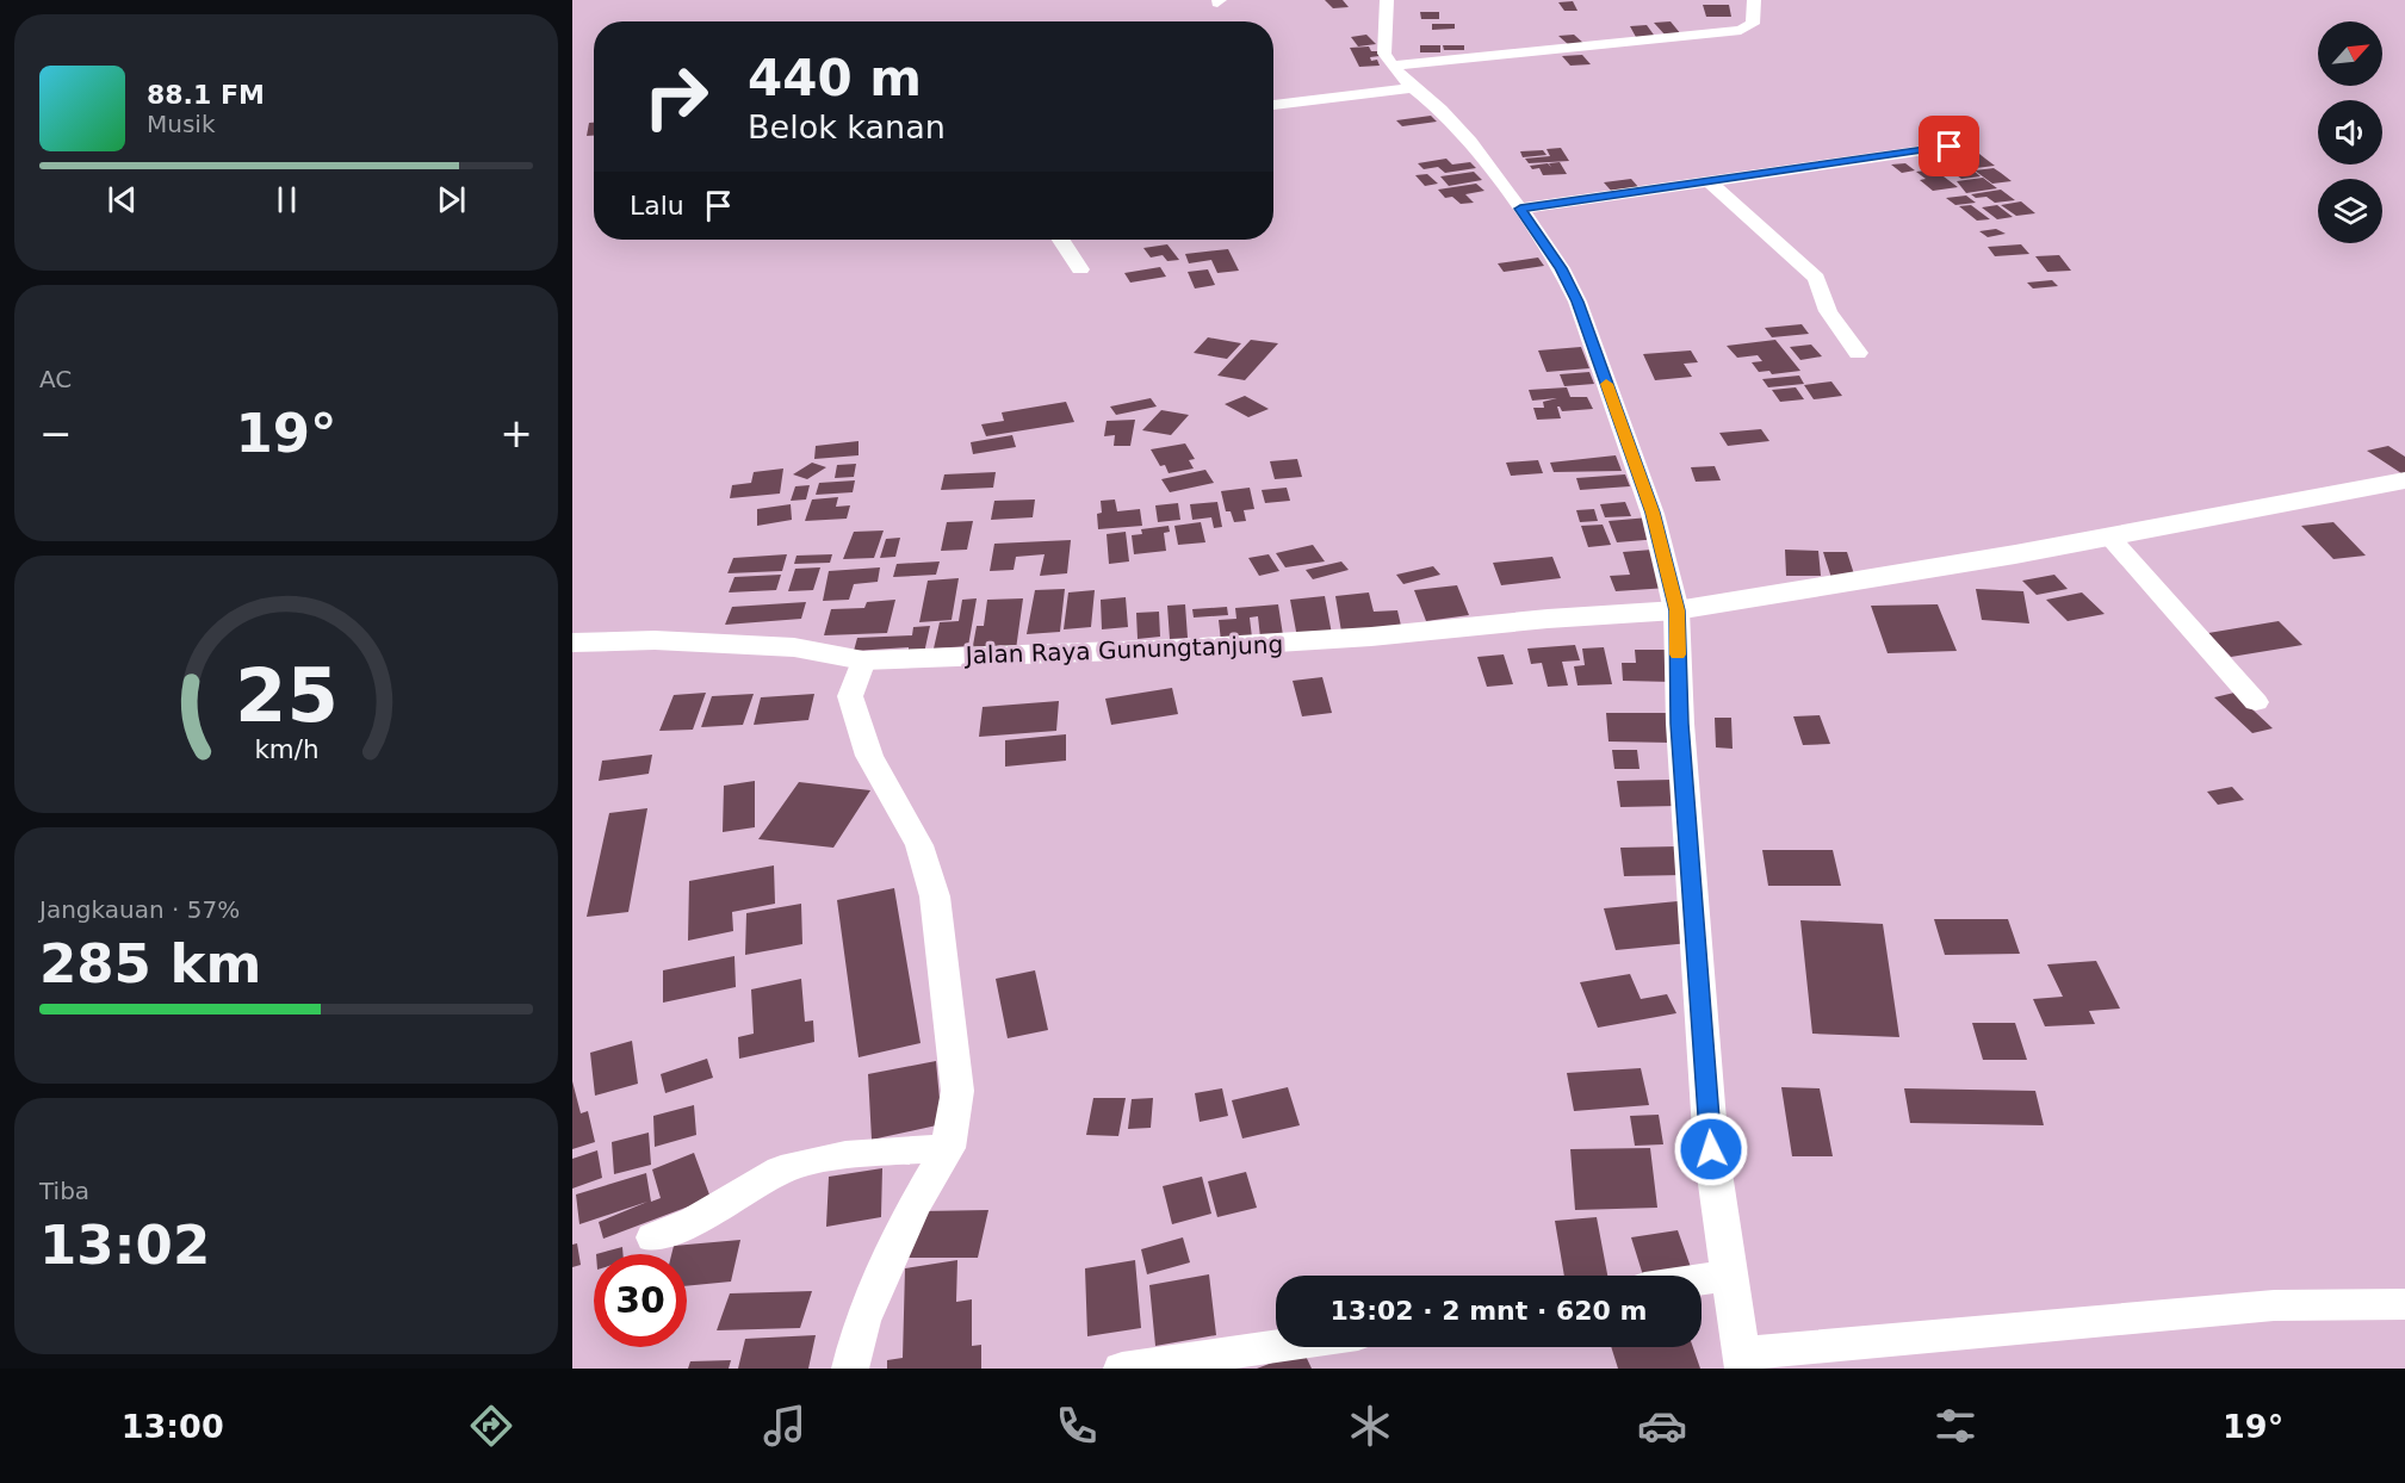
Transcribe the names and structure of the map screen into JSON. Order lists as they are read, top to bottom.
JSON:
{
  "streets": {
    "main road": ["Jalan Raya Gunungtanjung"]
  },
  "north": "top right",
  "page": {
    "turn": ["440 m", "Belok kanan"],
    "song": ["88.1 FM", "Musik"],
    "then": "Lalu",
    "tile": [
      "AC",
      ["Jangkauan · 57%", "285 km"],
      ["Tiba", "13:02"]
    ],
    "heat": ["−", "19°", "+"],
    "limit": "30",
    "trip": "13:02 · 2 mnt · 620 m",
    "tabs": ["13:00", "19°"],
    "gauge": ["25", "km/h"]
  }
}
